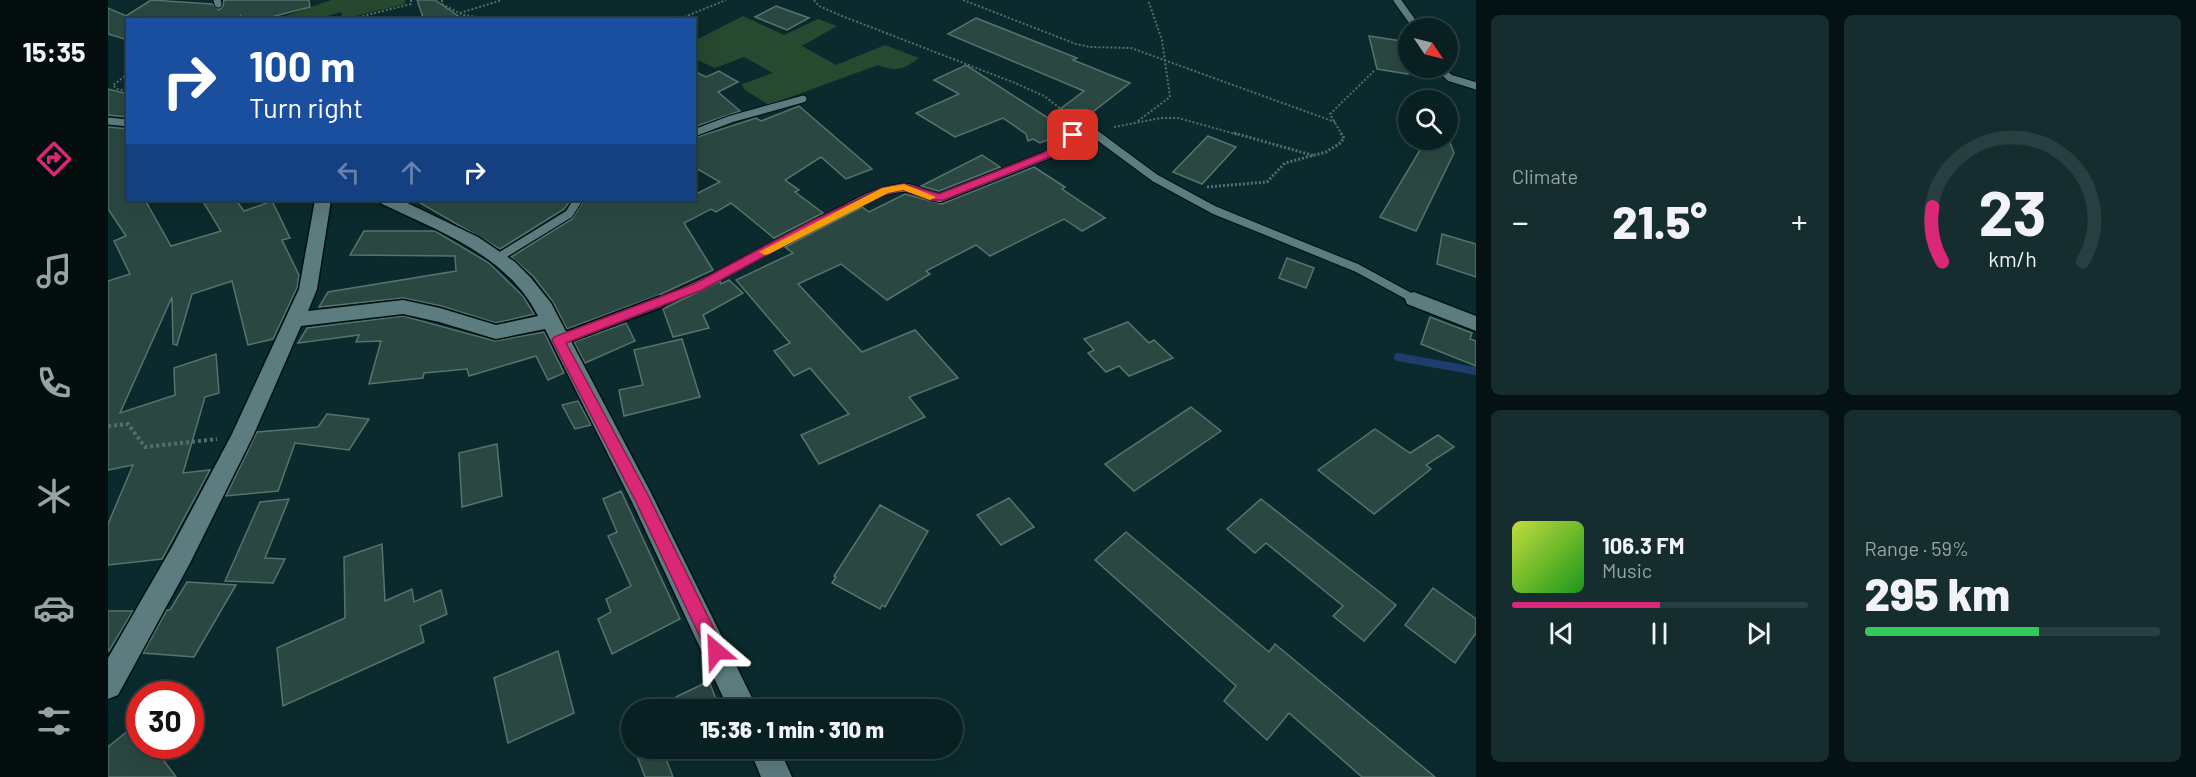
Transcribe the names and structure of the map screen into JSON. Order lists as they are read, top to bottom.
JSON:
{
  "north": "bottom right",
  "page": {
    "tabs": "15:35",
    "tile": [
      "Climate",
      ["Range · 59%", "295 km"]
    ],
    "turn": ["100 m", "Turn right"],
    "heat": ["−", "21.5°", "+"],
    "song": ["106.3 FM", "Music"],
    "limit": "30",
    "trip": "15:36 · 1 min · 310 m",
    "gauge": ["23", "km/h"]
  }
}
